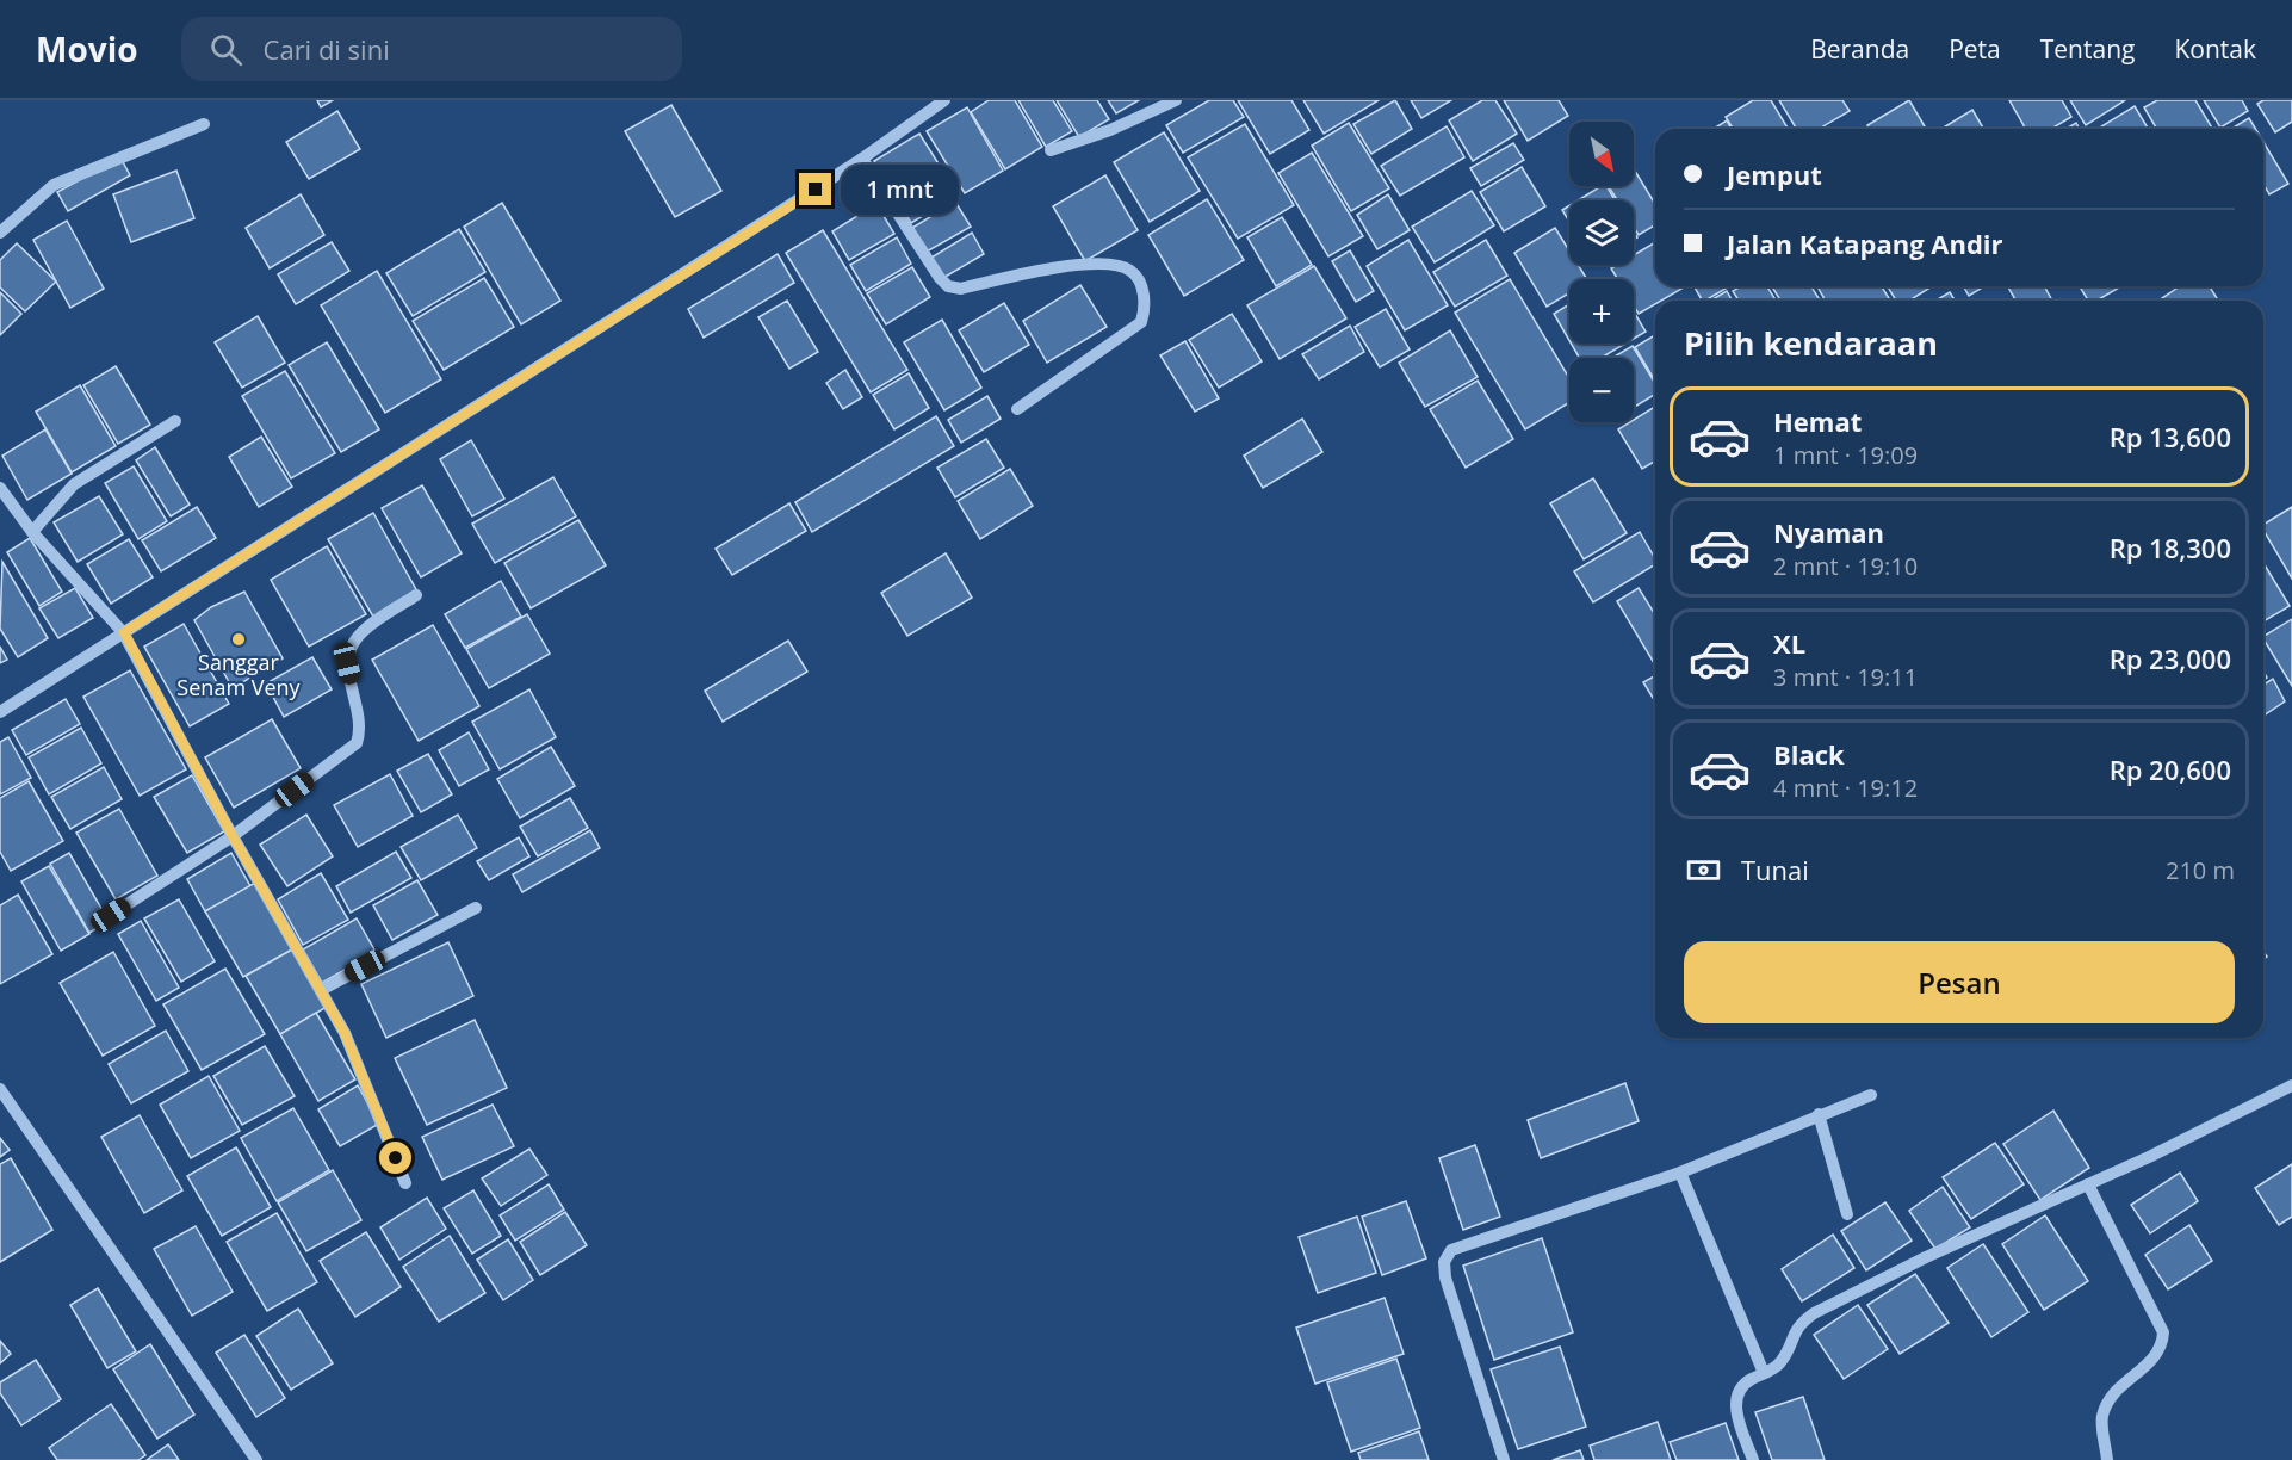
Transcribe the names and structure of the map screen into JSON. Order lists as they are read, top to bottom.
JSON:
{
  "places": ["Sanggar Senam Veny"],
  "north": "bottom right",
  "page": {
    "header": "Movio",
    "search": "Cari di sini",
    "nav": [
      "Beranda",
      "Peta",
      "Tentang",
      "Kontak"
    ],
    "map_buttons": ["+", "−"],
    "banner": ["Jemput", "Jalan Katapang Andir"],
    "bubble": "1 mnt",
    "heading": "Pilih kendaraan",
    "list": [
      {
        "name": "Hemat",
        "note": "1 mnt · 19:09",
        "value": "Rp 13,600"
      },
      {
        "name": "Nyaman",
        "note": "2 mnt · 19:10",
        "value": "Rp 18,300"
      },
      {
        "name": "XL",
        "note": "3 mnt · 19:11",
        "value": "Rp 23,000"
      },
      {
        "name": "Black",
        "note": "4 mnt · 19:12",
        "value": "Rp 20,600"
      }
    ],
    "pay": ["Tunai", "210 m"],
    "buttons": "Pesan"
  }
}
